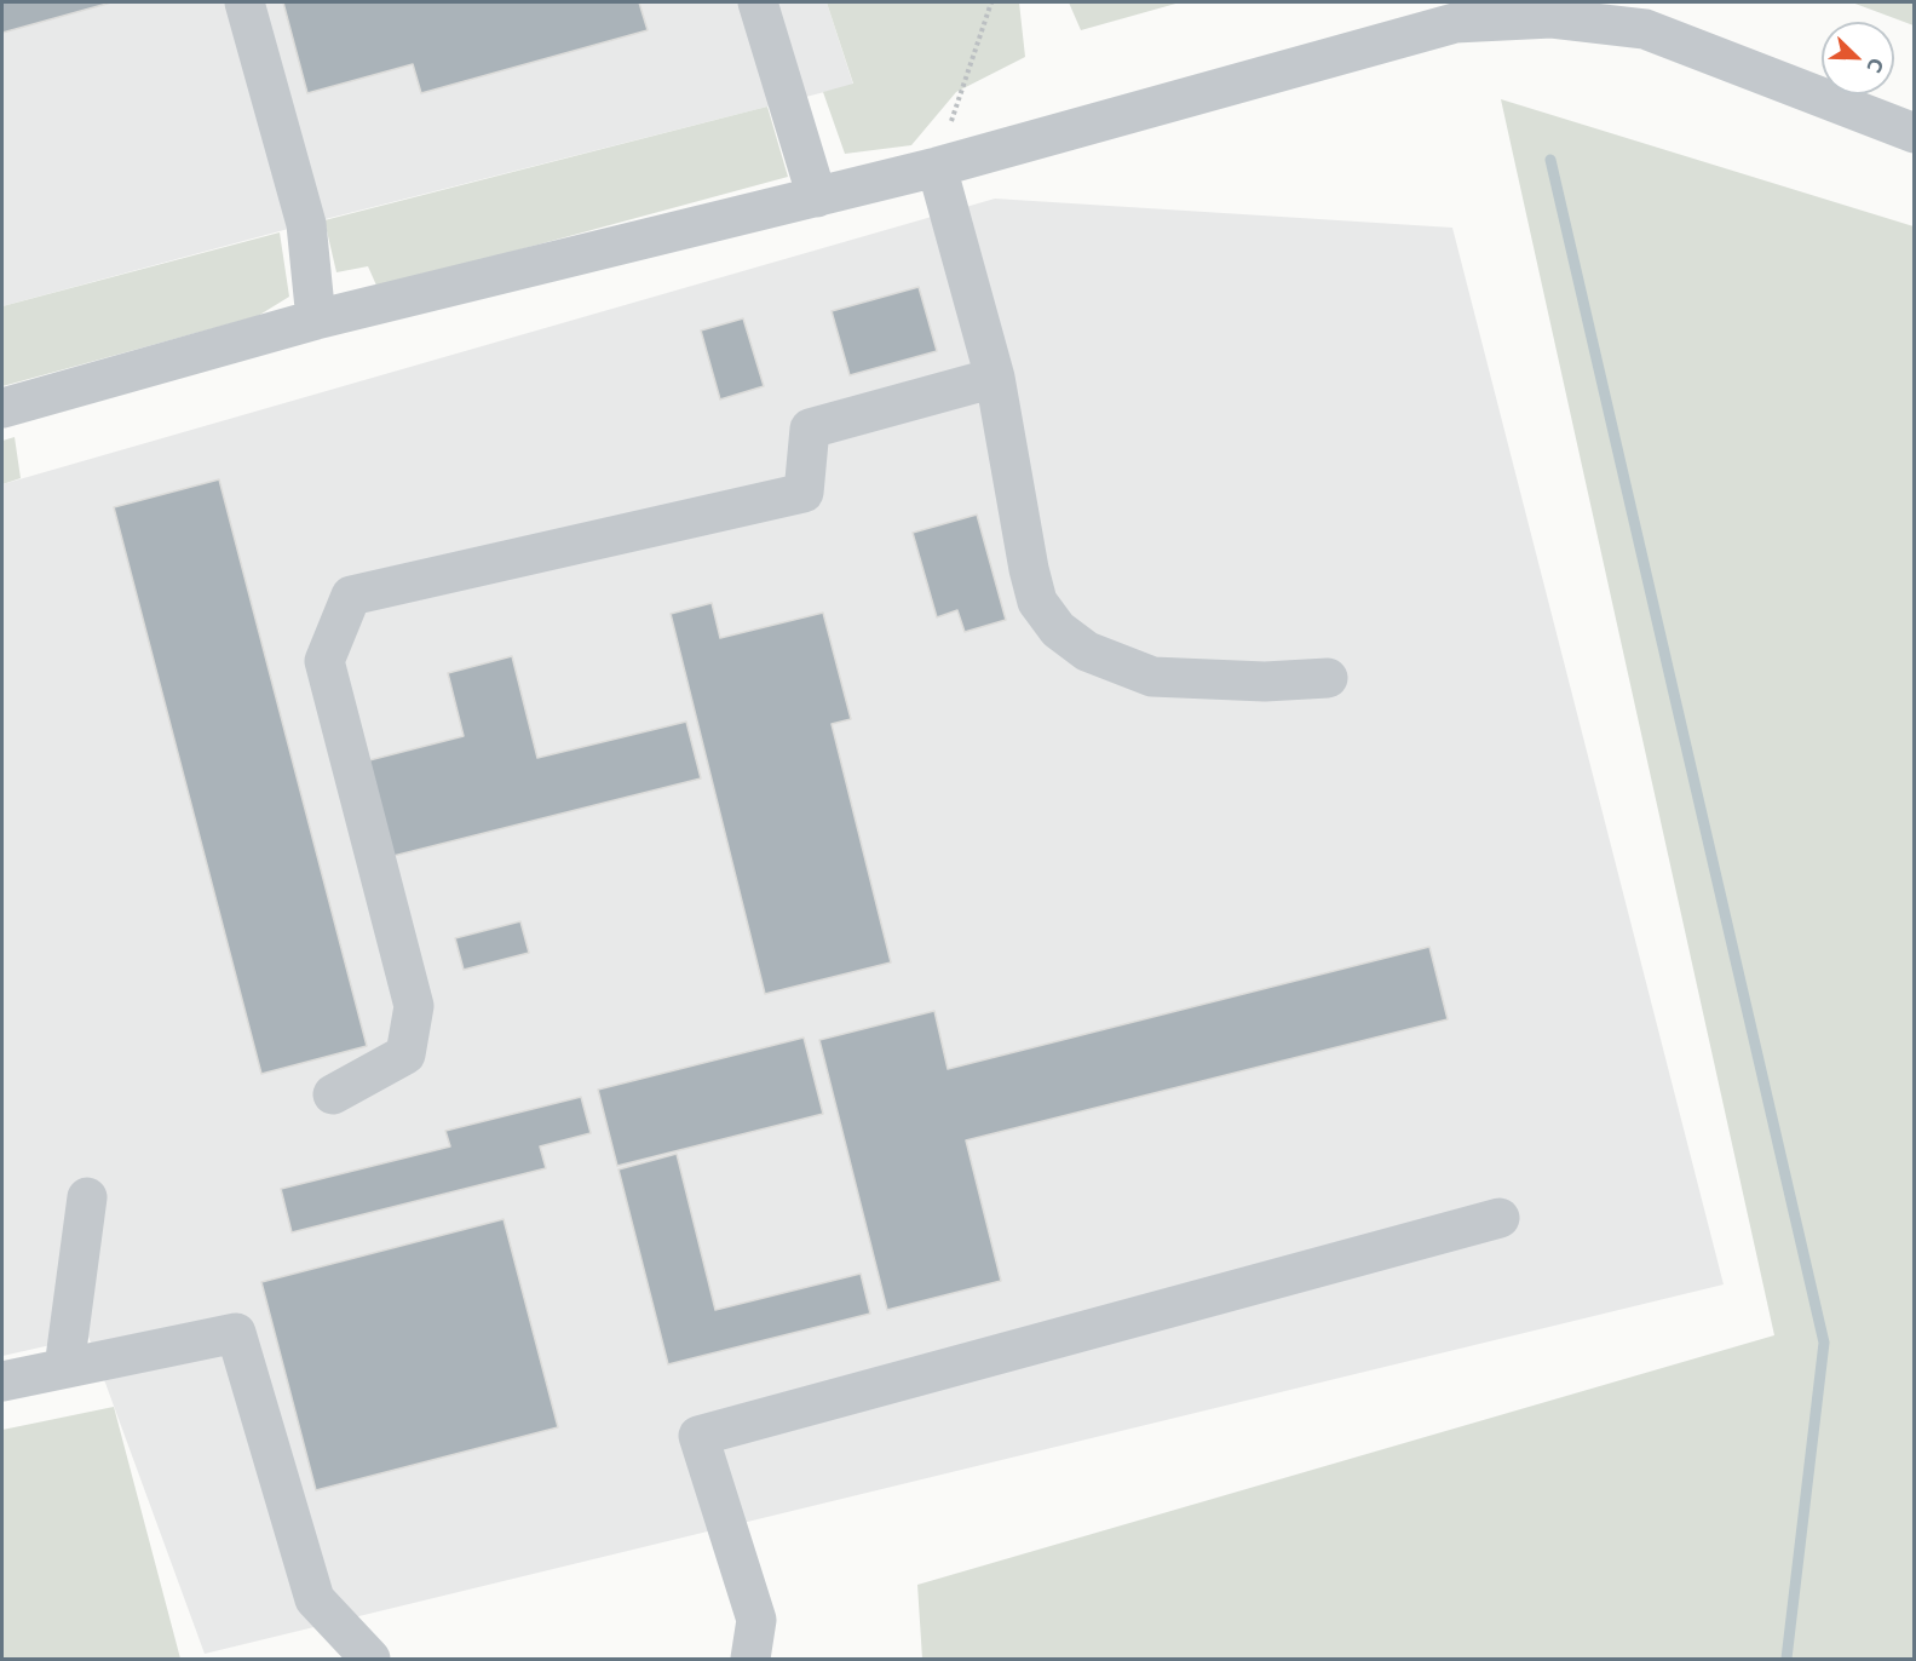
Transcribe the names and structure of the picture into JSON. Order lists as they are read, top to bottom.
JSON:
{
  "north": "bottom right"
}
